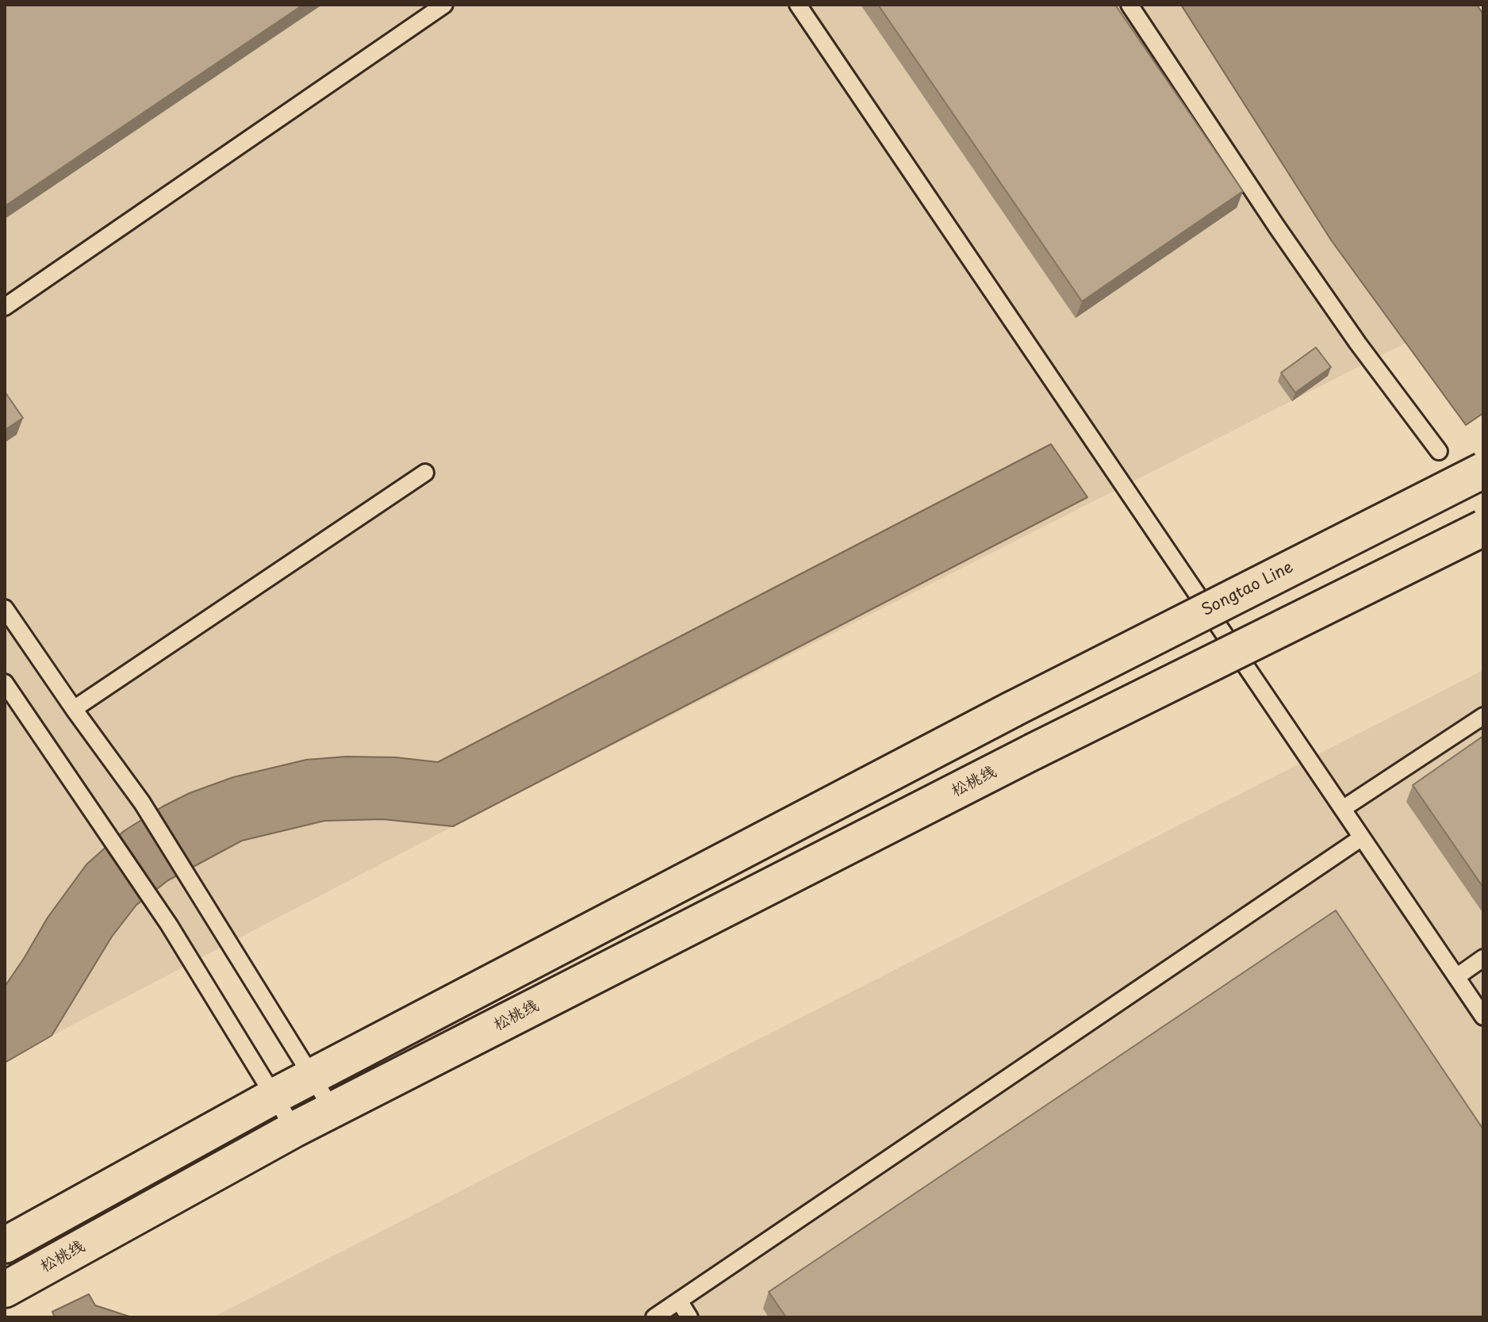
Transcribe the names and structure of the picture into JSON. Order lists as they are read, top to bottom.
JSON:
{
  "streets": {
    "main road": ["Songtao Line", "松桃线"]
  }
}
